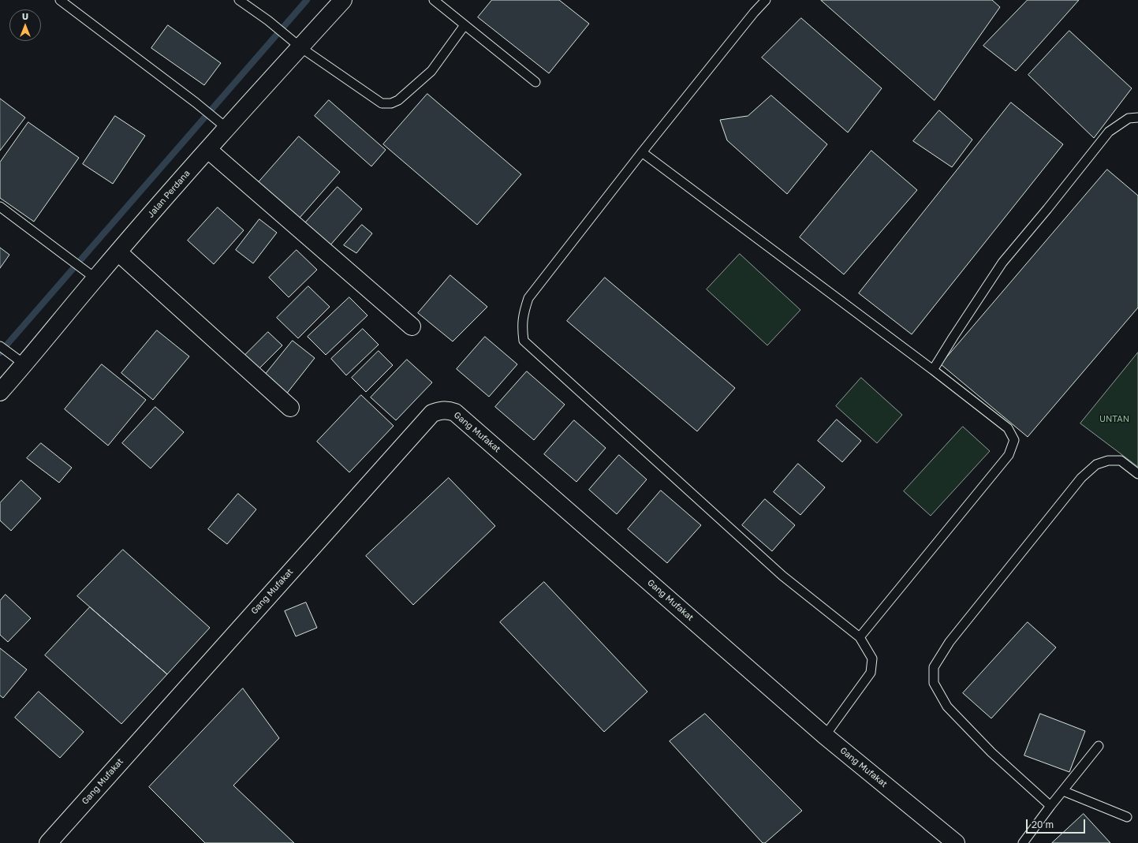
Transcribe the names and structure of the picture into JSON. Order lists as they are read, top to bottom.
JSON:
{
  "streets": {
    "street": ["Jalan Perdana", "Gang Mufakat"]
  },
  "parks": ["UNTAN"],
  "scale_bar": "20 m",
  "north": "top"
}
